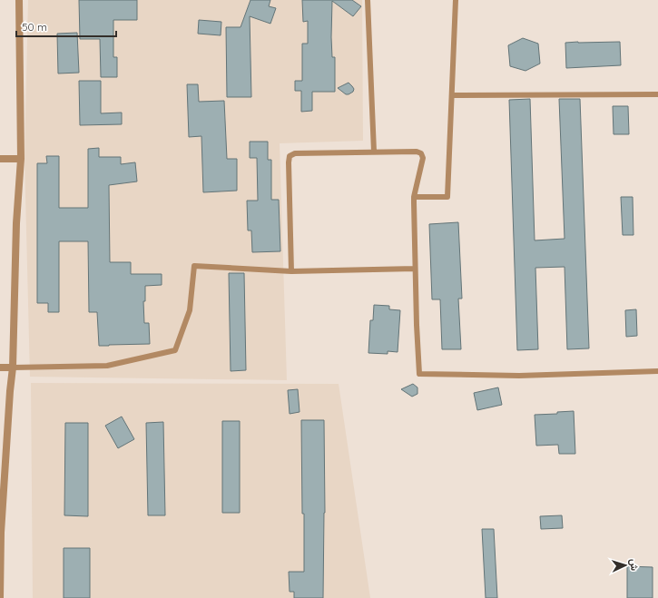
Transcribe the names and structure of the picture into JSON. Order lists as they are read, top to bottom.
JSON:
{
  "scale_bar": "50 m",
  "north": "right"
}
